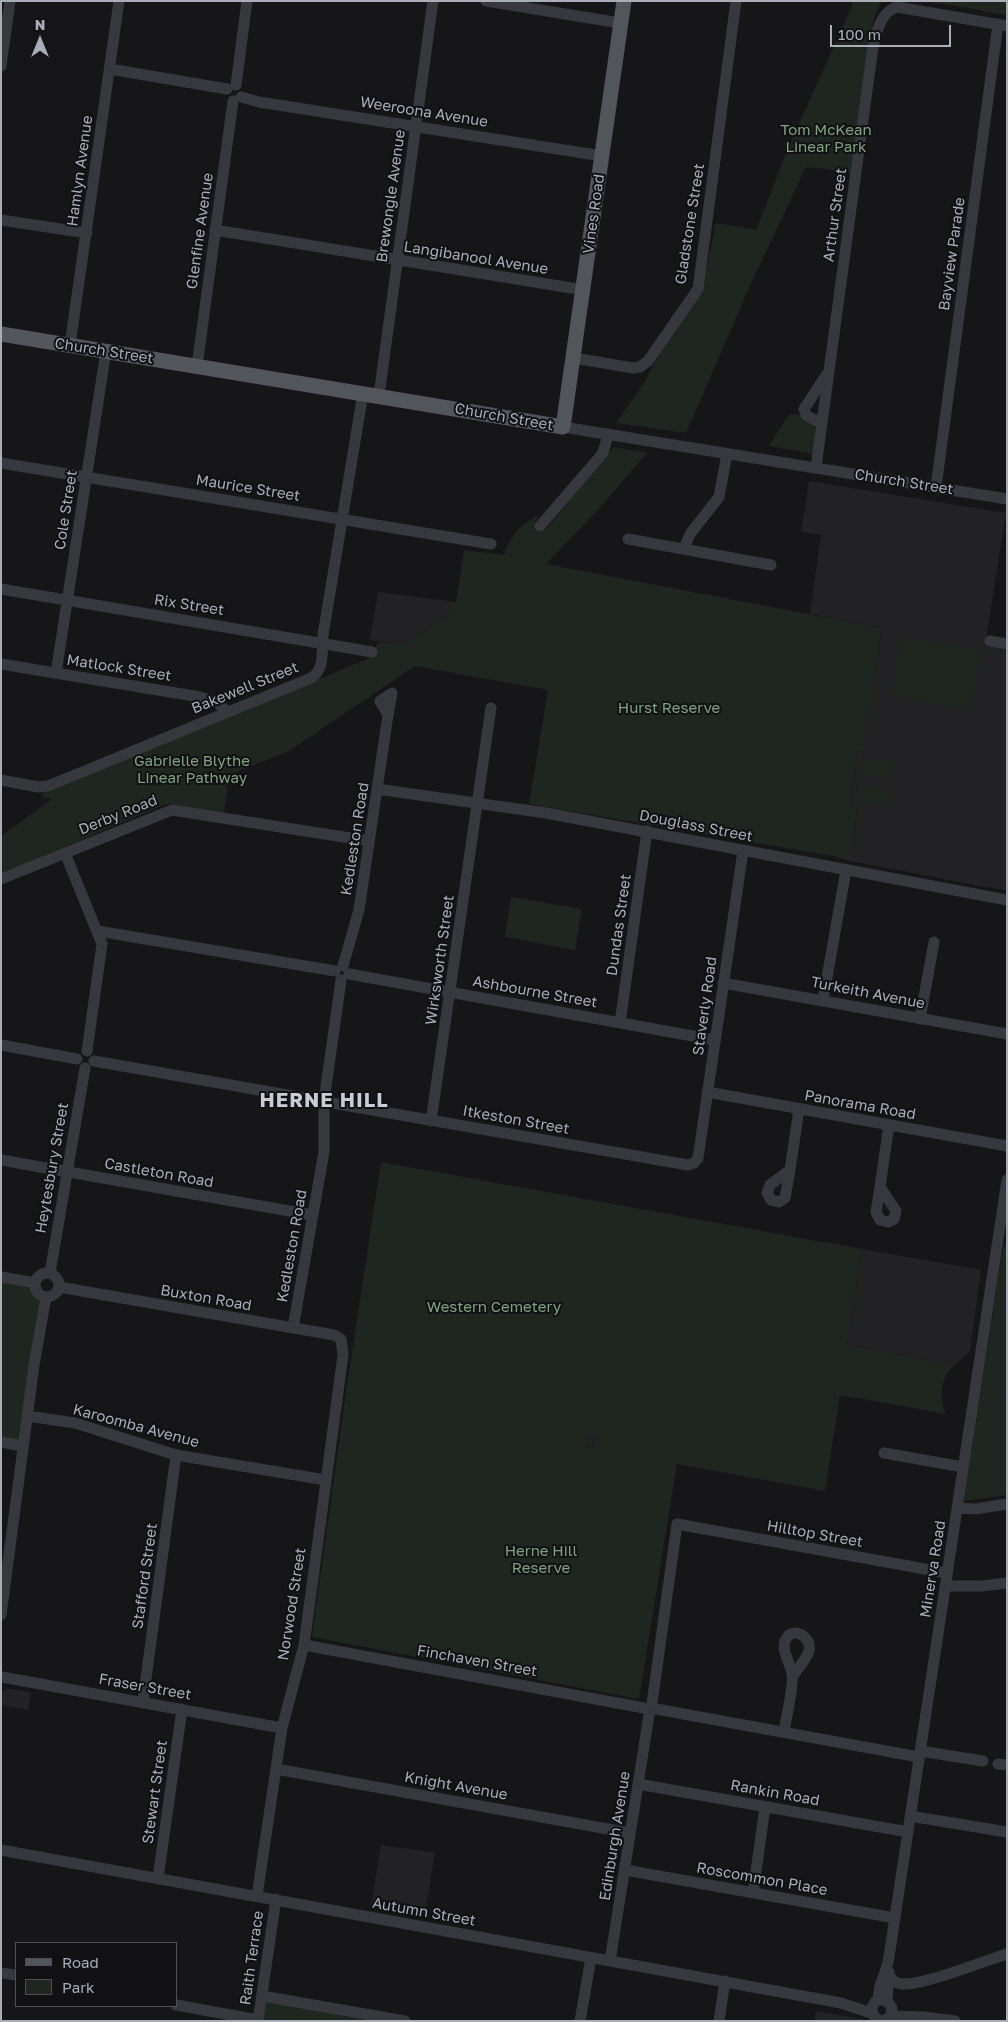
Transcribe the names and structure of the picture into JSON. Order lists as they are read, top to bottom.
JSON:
{
  "streets": {
    "main road": ["Vines Road", "Church Street"],
    "street": [
      "Weeroona Avenue",
      "Hamlyn Avenue",
      "Brewongle Avenue",
      "Arthur Street",
      "Gladstone Street",
      "Glenfine Avenue",
      "Bayview Parade",
      "Langibanool Avenue",
      "Maurice Street",
      "Cole Street",
      "Rix Street",
      "Matlock Street",
      "Bakewell Street",
      "Derby Road",
      "Douglass Street",
      "Kedleston Road",
      "Dundas Street",
      "Wirksworth Street",
      "Ashbourne Street",
      "Turkeith Avenue",
      "Staverly Road",
      "Panorama Road",
      "Itkeston Street",
      "Heytesbury Street",
      "Castleton Road",
      "Buxton Road",
      "Karoomba Avenue",
      "Hilltop Street",
      "Minerva Road",
      "Stafford Street",
      "Norwood Street",
      "Finchaven Street",
      "Fraser Street",
      "Knight Avenue",
      "Stewart Street",
      "Rankin Road",
      "Edinburgh Avenue",
      "Roscommon Place",
      "Autumn Street",
      "Raith Terrace"
    ]
  },
  "crossings": [
    ["Weeroona Avenue", "Brewongle Avenue"],
    ["Weeroona Avenue", "Vines Road"],
    ["Weeroona Avenue", "Glenfine Avenue"],
    ["Hamlyn Avenue", "Church Street"],
    ["Brewongle Avenue", "Langibanool Avenue"],
    ["Brewongle Avenue", "Church Street"],
    ["Vines Road", "Gladstone Street"],
    ["Vines Road", "Langibanool Avenue"],
    ["Vines Road", "Church Street"],
    ["Arthur Street", "Bayview Parade"],
    ["Arthur Street", "Church Street"],
    ["Glenfine Avenue", "Langibanool Avenue"],
    ["Glenfine Avenue", "Church Street"],
    ["Bayview Parade", "Church Street"],
    ["Church Street", "Cole Street"],
    ["Church Street", "Bakewell Street"],
    ["Maurice Street", "Cole Street"],
    ["Maurice Street", "Bakewell Street"],
    ["Cole Street", "Rix Street"],
    ["Cole Street", "Matlock Street"],
    ["Rix Street", "Bakewell Street"],
    ["Matlock Street", "Bakewell Street"],
    ["Derby Road", "Kedleston Road"],
    ["Douglass Street", "Kedleston Road"],
    ["Douglass Street", "Dundas Street"],
    ["Douglass Street", "Wirksworth Street"],
    ["Douglass Street", "Staverly Road"],
    ["Kedleston Road", "Ashbourne Street"],
    ["Kedleston Road", "Itkeston Street"],
    ["Kedleston Road", "Castleton Road"],
    ["Kedleston Road", "Buxton Road"],
    ["Dundas Street", "Ashbourne Street"],
    ["Wirksworth Street", "Ashbourne Street"],
    ["Wirksworth Street", "Itkeston Street"],
    ["Ashbourne Street", "Staverly Road"],
    ["Turkeith Avenue", "Staverly Road"],
    ["Staverly Road", "Panorama Road"],
    ["Staverly Road", "Itkeston Street"],
    ["Heytesbury Street", "Castleton Road"],
    ["Heytesbury Street", "Buxton Road"],
    ["Buxton Road", "Norwood Street"],
    ["Karoomba Avenue", "Stafford Street"],
    ["Karoomba Avenue", "Norwood Street"],
    ["Hilltop Street", "Minerva Road"],
    ["Hilltop Street", "Edinburgh Avenue"],
    ["Minerva Road", "Finchaven Street"],
    ["Minerva Road", "Rankin Road"],
    ["Minerva Road", "Roscommon Place"],
    ["Minerva Road", "Autumn Street"],
    ["Stafford Street", "Fraser Street"],
    ["Norwood Street", "Finchaven Street"],
    ["Norwood Street", "Fraser Street"],
    ["Norwood Street", "Knight Avenue"],
    ["Norwood Street", "Autumn Street"],
    ["Finchaven Street", "Edinburgh Avenue"],
    ["Fraser Street", "Stewart Street"],
    ["Knight Avenue", "Edinburgh Avenue"],
    ["Stewart Street", "Autumn Street"],
    ["Rankin Road", "Edinburgh Avenue"],
    ["Edinburgh Avenue", "Roscommon Place"],
    ["Edinburgh Avenue", "Autumn Street"],
    ["Autumn Street", "Raith Terrace"]
  ],
  "districts": ["HERNE HILL"],
  "parks": [
    "Tom McKean Linear Park",
    "Hurst Reserve",
    "Gabrielle Blythe Linear Pathway",
    "Western Cemetery",
    "Herne Hill Reserve"
  ],
  "legend": ["Road", "Park"],
  "scale_bar": "100 m",
  "north": "top"
}
